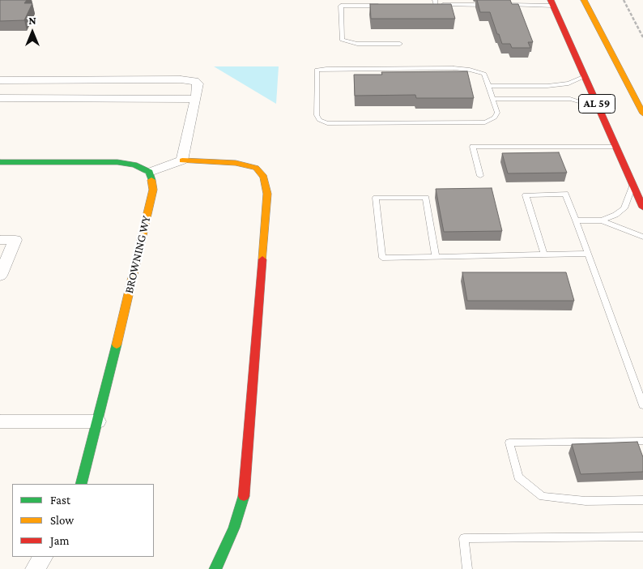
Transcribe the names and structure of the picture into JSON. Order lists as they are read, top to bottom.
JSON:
{
  "streets": {
    "street": ["AL 59", "BROWNING WY"]
  },
  "legend": ["Fast", "Slow", "Jam"],
  "north": "top"
}
